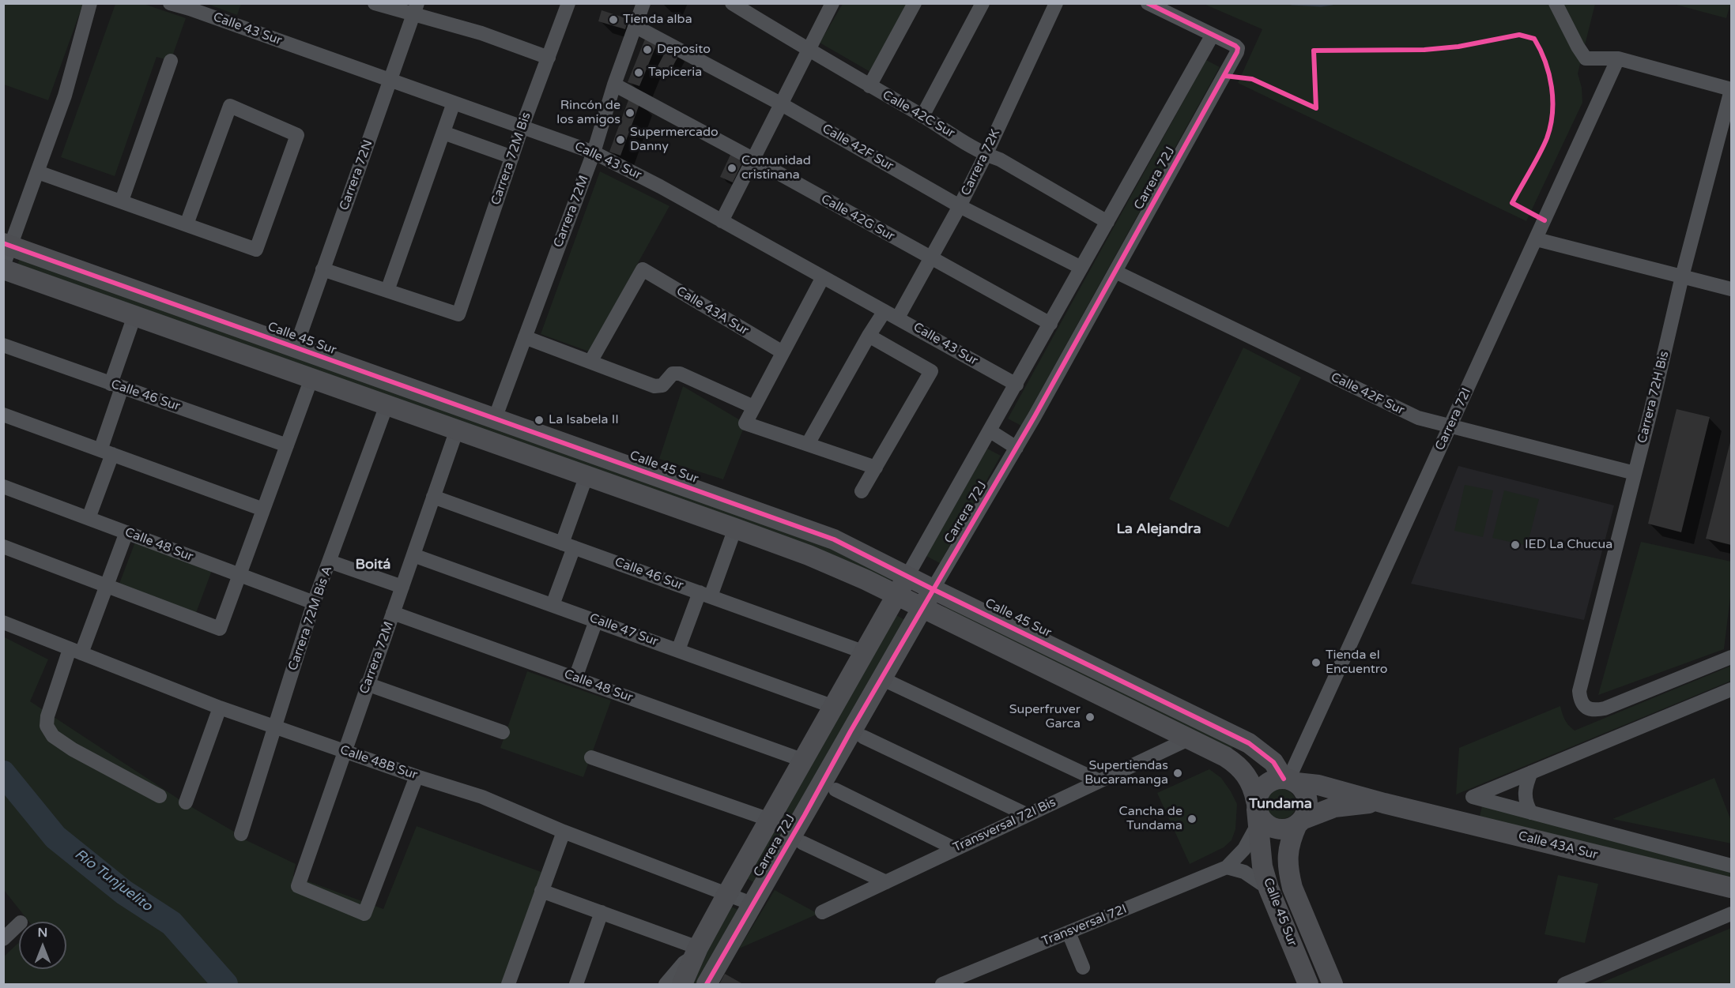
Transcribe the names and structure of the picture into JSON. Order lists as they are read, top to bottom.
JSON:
{
  "streets": {
    "street": [
      "Calle 43 Sur",
      "Calle 42C Sur",
      "Calle 42F Sur",
      "Carrera 72M Bis",
      "Carrera 72K",
      "Carrera 72N",
      "Carrera 72J",
      "Carrera 72M",
      "Calle 42G Sur",
      "Calle 43A Sur",
      "Calle 45 Sur",
      "Calle 46 Sur",
      "Carrera 72H Bis",
      "Carrera 72I",
      "Calle 48 Sur",
      "Carrera 72M Bis A",
      "Calle 47 Sur",
      "Calle 48B Sur",
      "Transversal 72I Bis",
      "Transversal 72I"
    ]
  },
  "crossings": [
    ["Calle 43 Sur", "Carrera 72M Bis"],
    ["Calle 43 Sur", "Carrera 72K"],
    ["Calle 43 Sur", "Carrera 72N"],
    ["Calle 43 Sur", "Carrera 72J"],
    ["Calle 43 Sur", "Carrera 72M"],
    ["Calle 42C Sur", "Carrera 72K"],
    ["Calle 42C Sur", "Carrera 72J"],
    ["Calle 42F Sur", "Carrera 72K"],
    ["Calle 42F Sur", "Carrera 72J"],
    ["Calle 42F Sur", "Carrera 72M"],
    ["Calle 42F Sur", "Carrera 72H Bis"],
    ["Calle 42F Sur", "Carrera 72I"],
    ["Carrera 72K", "Calle 42G Sur"],
    ["Carrera 72N", "Calle 45 Sur"],
    ["Carrera 72J", "Calle 42G Sur"],
    ["Carrera 72J", "Calle 45 Sur"],
    ["Carrera 72J", "Calle 46 Sur"],
    ["Carrera 72J", "Calle 48 Sur"],
    ["Carrera 72J", "Calle 47 Sur"],
    ["Carrera 72J", "Calle 48B Sur"],
    ["Carrera 72M", "Calle 42G Sur"],
    ["Carrera 72M", "Calle 45 Sur"],
    ["Carrera 72M", "Calle 46 Sur"],
    ["Carrera 72M", "Calle 48 Sur"],
    ["Carrera 72M", "Calle 47 Sur"],
    ["Carrera 72M", "Calle 48B Sur"],
    ["Calle 43A Sur", "Calle 45 Sur"],
    ["Calle 43A Sur", "Carrera 72I"],
    ["Calle 43A Sur", "Transversal 72I"],
    ["Calle 45 Sur", "Carrera 72I"],
    ["Calle 45 Sur", "Carrera 72M Bis A"],
    ["Calle 45 Sur", "Transversal 72I Bis"],
    ["Calle 45 Sur", "Transversal 72I"],
    ["Carrera 72I", "Transversal 72I"],
    ["Calle 48 Sur", "Carrera 72M Bis A"],
    ["Carrera 72M Bis A", "Calle 48B Sur"]
  ],
  "districts": ["La Alejandra", "Boitá", "Tundama"],
  "water": ["Río Tunjuelito"],
  "places": [
    "Tienda alba",
    "Deposito",
    "Tapiceria",
    "Rincón de los amigos",
    "Supermercado Danny",
    "Comunidad cristinana",
    "La Isabela II",
    "IED La Chucua",
    "Tienda el Encuentro",
    "Superfruver Garca",
    "Supertiendas Bucaramanga",
    "Cancha de Tundama"
  ],
  "north": "top"
}
